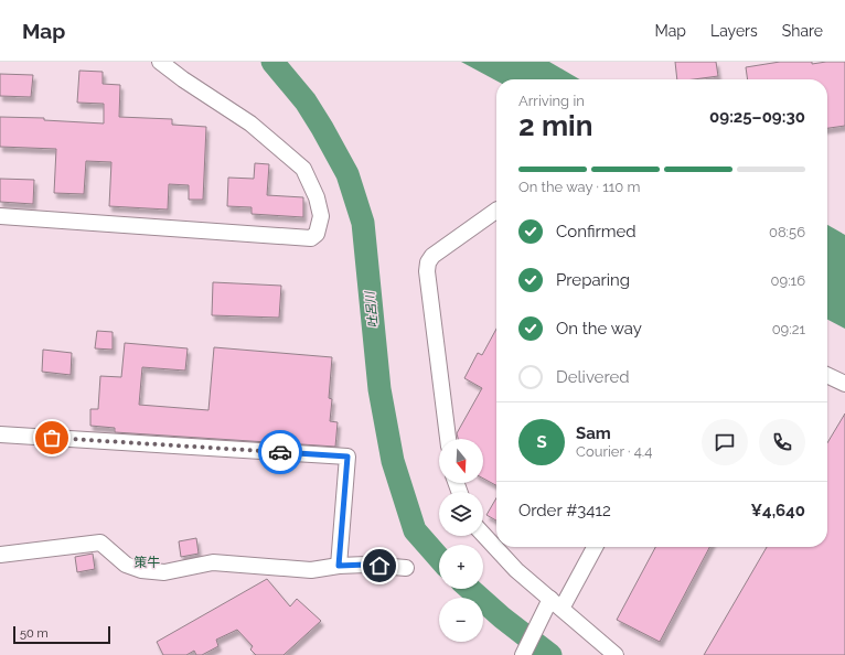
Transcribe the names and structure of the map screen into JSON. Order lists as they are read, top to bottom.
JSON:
{
  "districts": ["策牛"],
  "water": ["吐呂川"],
  "scale_bar": "50 m",
  "north": "bottom",
  "page": {
    "header": "Map",
    "nav": ["Map", "Layers", "Share"],
    "heading": ["2 min", "Arriving in", "09:25–09:30"],
    "panel": [
      "Sam",
      "Courier · 4.4",
      "Order #3412",
      "¥4,640"
    ],
    "bar": "On the way · 110 m",
    "list": [
      ["Confirmed", "08:56"],
      ["Preparing", "09:16"],
      ["On the way", "09:21"],
      "Delivered"
    ],
    "round": "S",
    "map_buttons": ["+", "−"],
    "scale": "50 m"
  }
}
